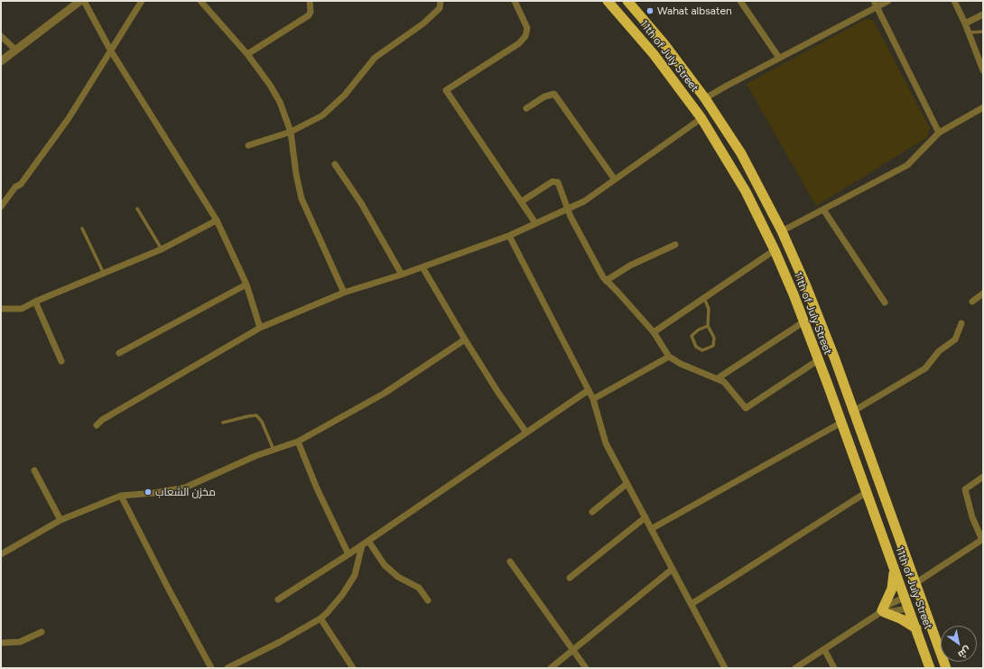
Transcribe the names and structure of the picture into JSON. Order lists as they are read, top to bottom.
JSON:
{
  "streets": {
    "highway": ["11th of July Street"]
  },
  "places": ["Wahat albsaten", "مخزن الشعاب"],
  "north": "bottom right"
}
